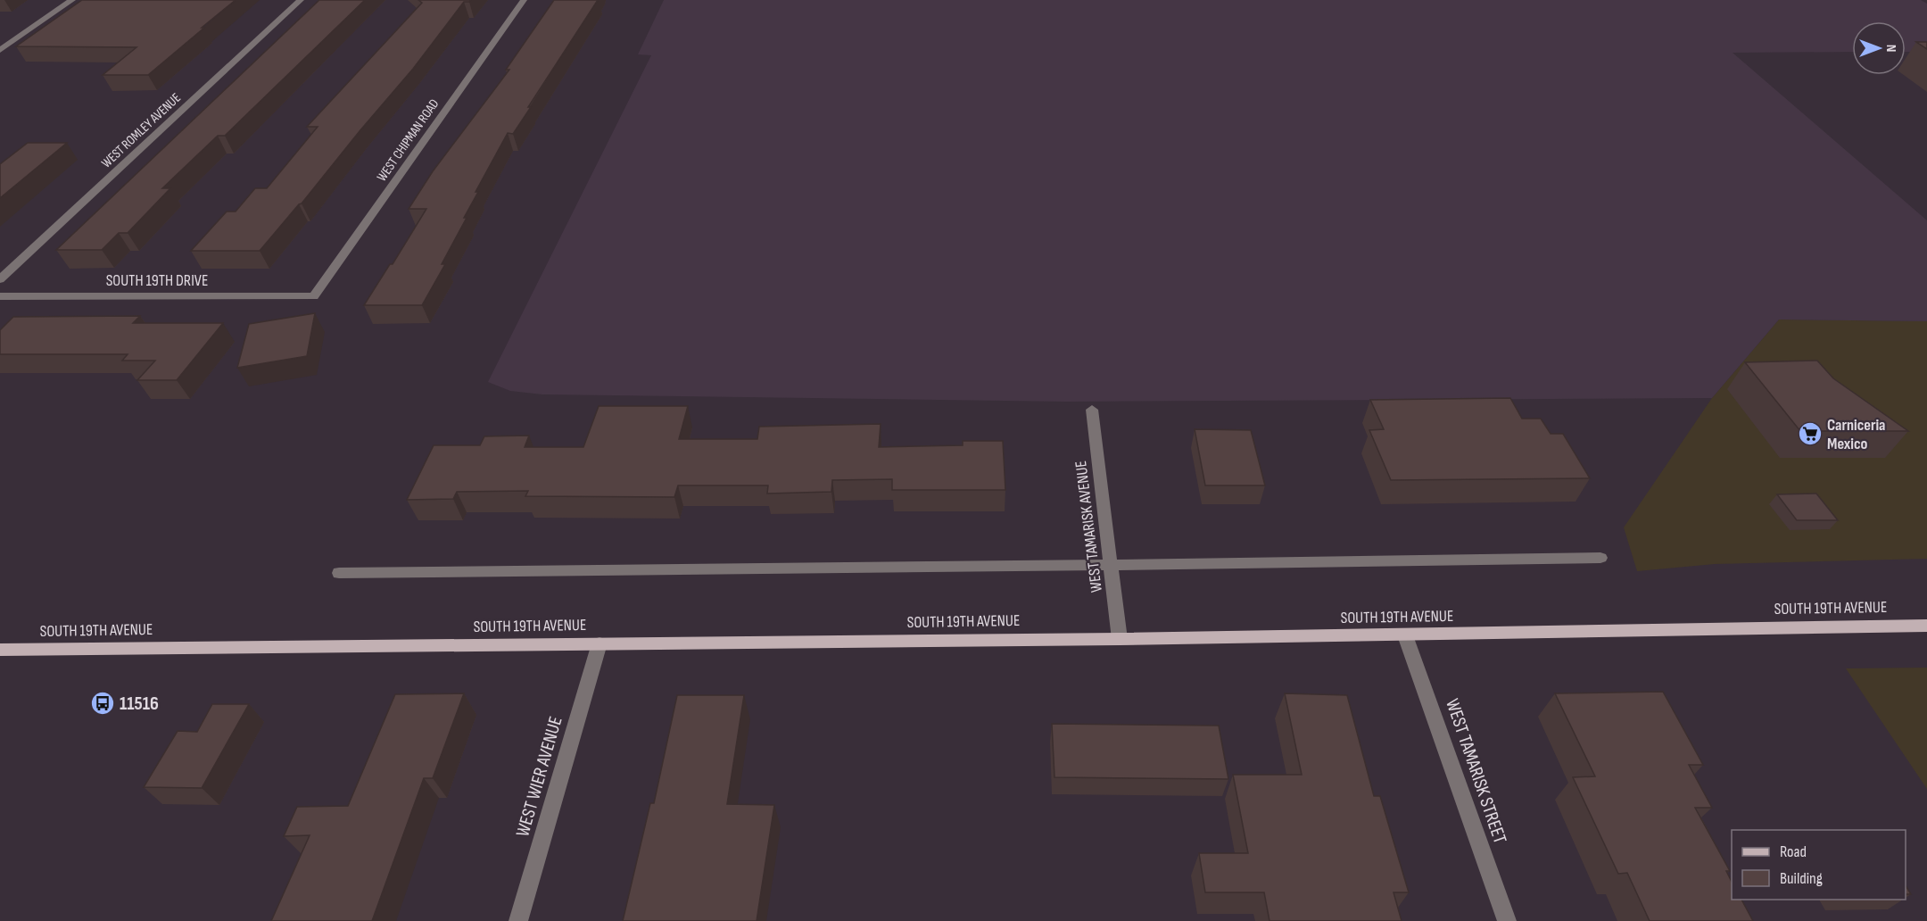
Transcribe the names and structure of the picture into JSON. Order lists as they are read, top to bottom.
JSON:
{
  "streets": {
    "main road": ["SOUTH 19TH AVENUE"],
    "street": [
      "WEST ROMLEY AVENUE",
      "WEST CHIPMAN ROAD",
      "SOUTH 19TH DRIVE",
      "WEST TAMARISK AVENUE",
      "WEST TAMARISK STREET",
      "WEST WIER AVENUE"
    ]
  },
  "crossings": [
    ["WEST CHIPMAN ROAD", "SOUTH 19TH DRIVE"],
    ["WEST TAMARISK AVENUE", "SOUTH 19TH AVENUE"],
    ["SOUTH 19TH AVENUE", "WEST TAMARISK STREET"],
    ["SOUTH 19TH AVENUE", "WEST WIER AVENUE"]
  ],
  "places": {
    "supermarket": ["Carniceria Mexico"],
    "bus stop": ["11516"]
  },
  "legend": ["Road", "Building"],
  "north": "right"
}
